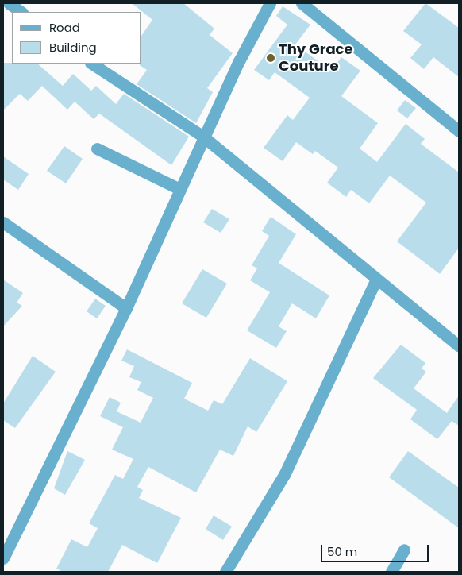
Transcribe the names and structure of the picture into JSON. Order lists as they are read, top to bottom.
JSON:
{
  "places": ["Thy Grace Couture"],
  "legend": ["Road", "Building"],
  "scale_bar": "50 m"
}
